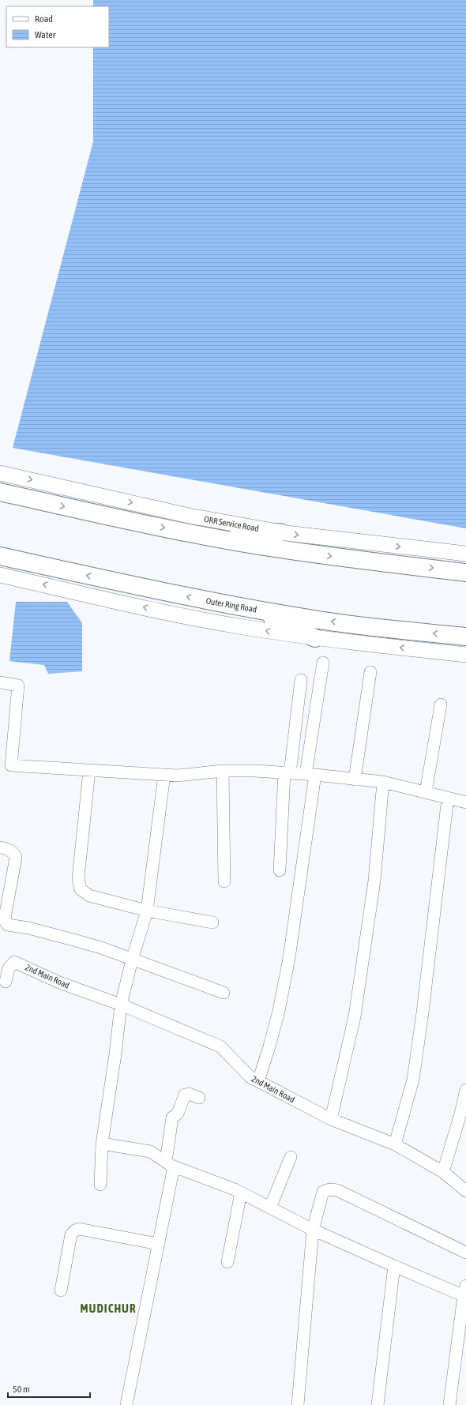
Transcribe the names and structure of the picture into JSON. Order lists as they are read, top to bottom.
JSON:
{
  "streets": {
    "highway": ["Outer Ring Road"],
    "main road": ["ORR Service Road"],
    "street": ["2nd Main Road"]
  },
  "districts": ["MUDICHUR"],
  "legend": ["Road", "Water"],
  "scale_bar": "50 m"
}
